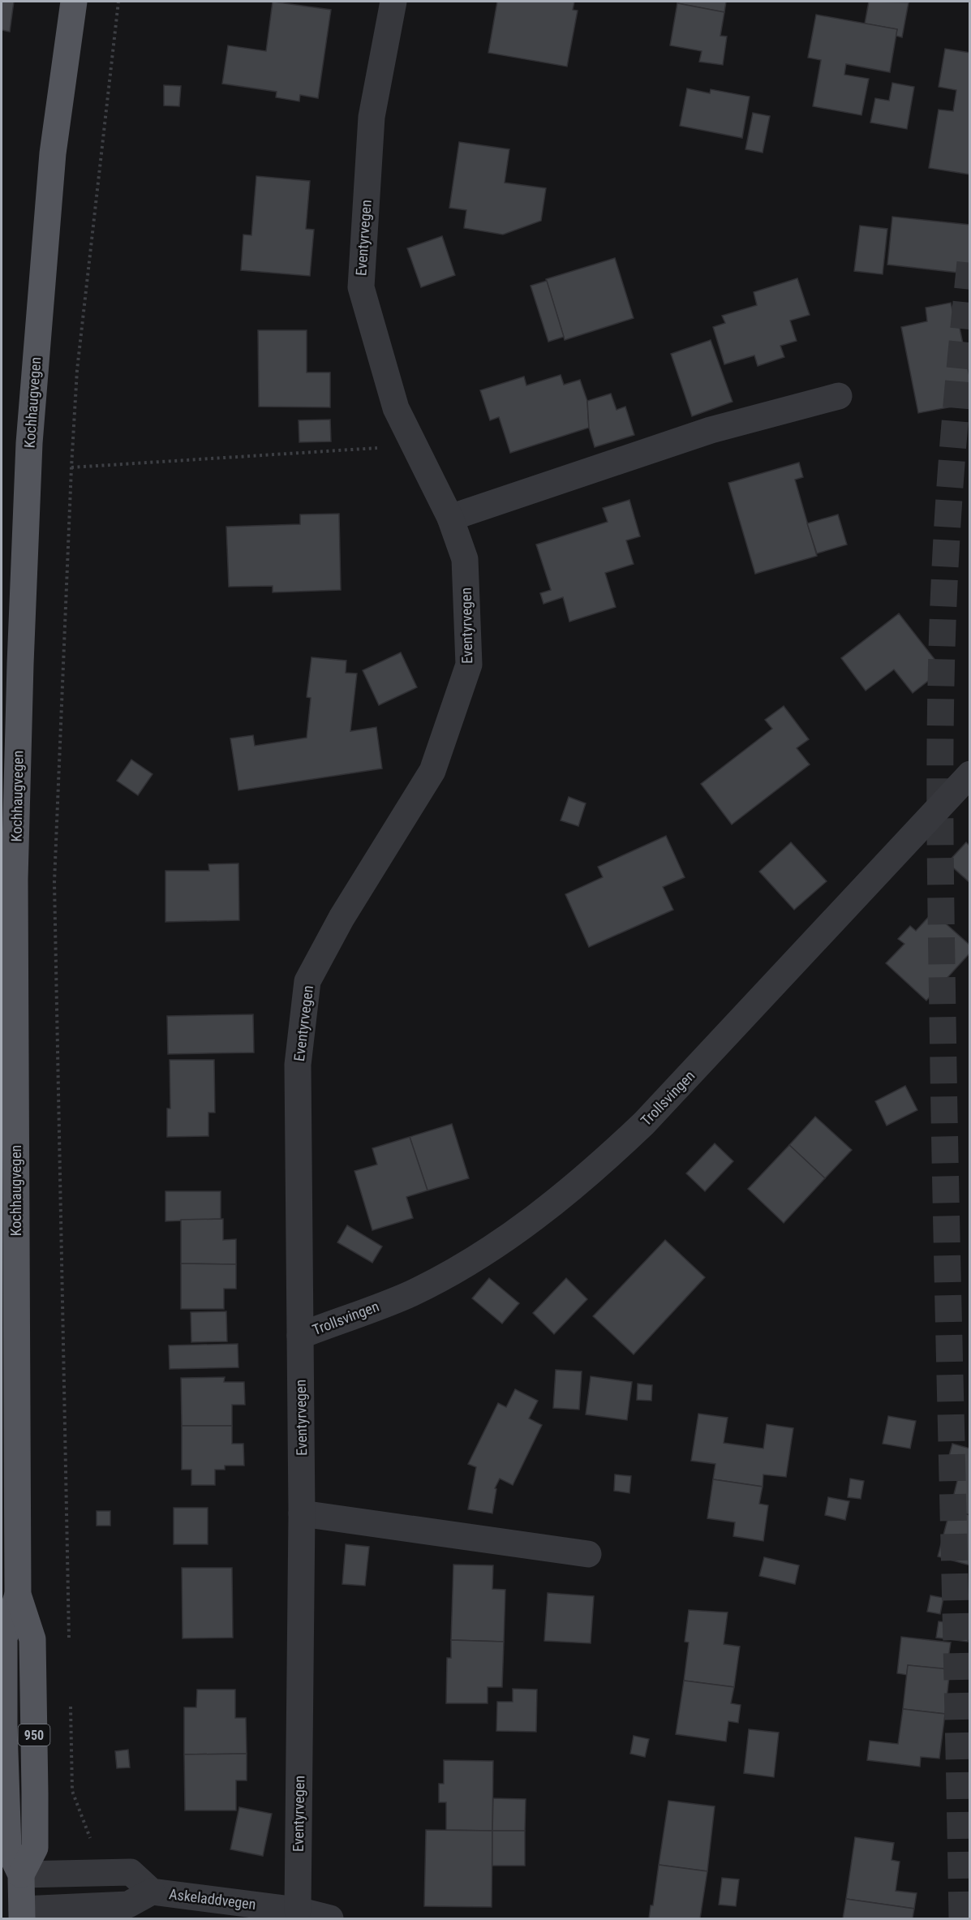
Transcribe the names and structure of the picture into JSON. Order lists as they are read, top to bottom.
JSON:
{
  "streets": {
    "main road": ["Kochhaugvegen", "950"],
    "street": ["Eventyrvegen", "Trollsvingen", "Askeladdvegen"]
  },
  "crossings": [
    ["Eventyrvegen", "Trollsvingen"],
    ["Eventyrvegen", "Askeladdvegen"],
    ["Kochhaugvegen", "Askeladdvegen"]
  ]
}
